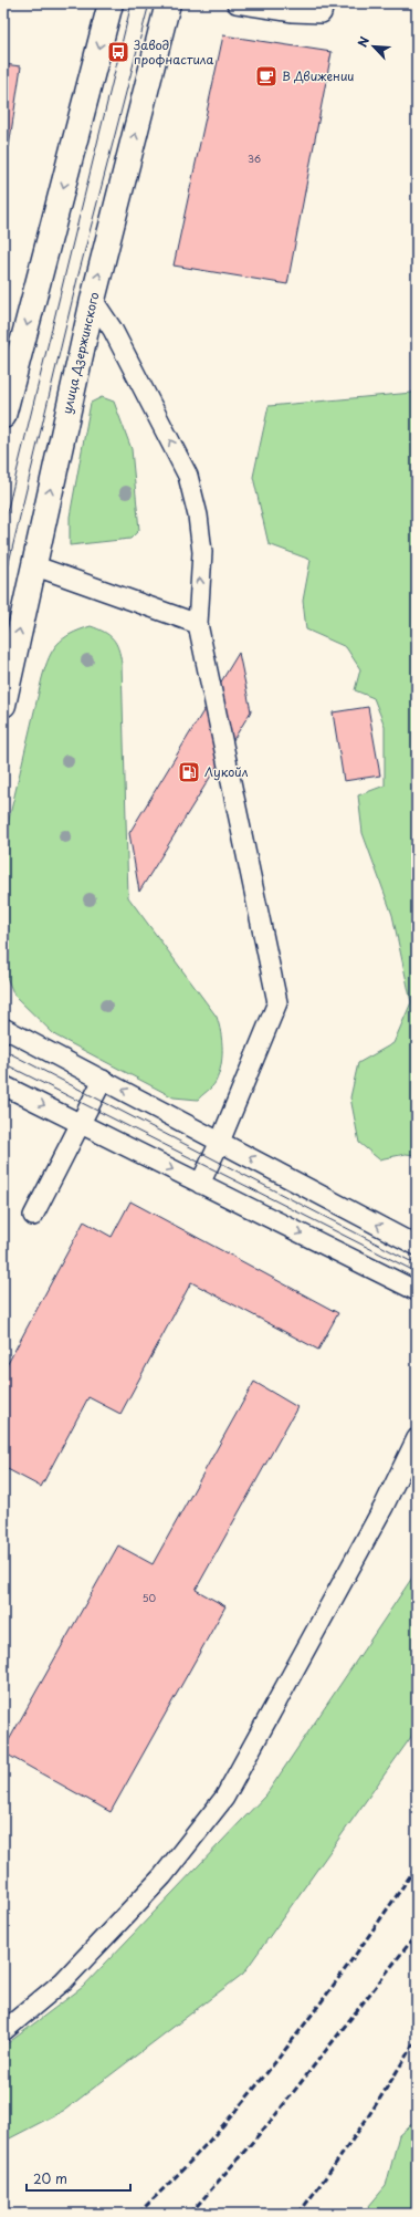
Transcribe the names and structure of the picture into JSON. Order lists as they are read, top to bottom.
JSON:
{
  "streets": {
    "main road": ["улица Дзержинского"]
  },
  "places": {
    "bus stop": ["Завод профнастила"],
    "cafe": ["В Движении"],
    "fuel station": ["Лукойл"]
  },
  "house_numbers": ["36", "50"],
  "scale_bar": "20 m",
  "north": "top left"
}
